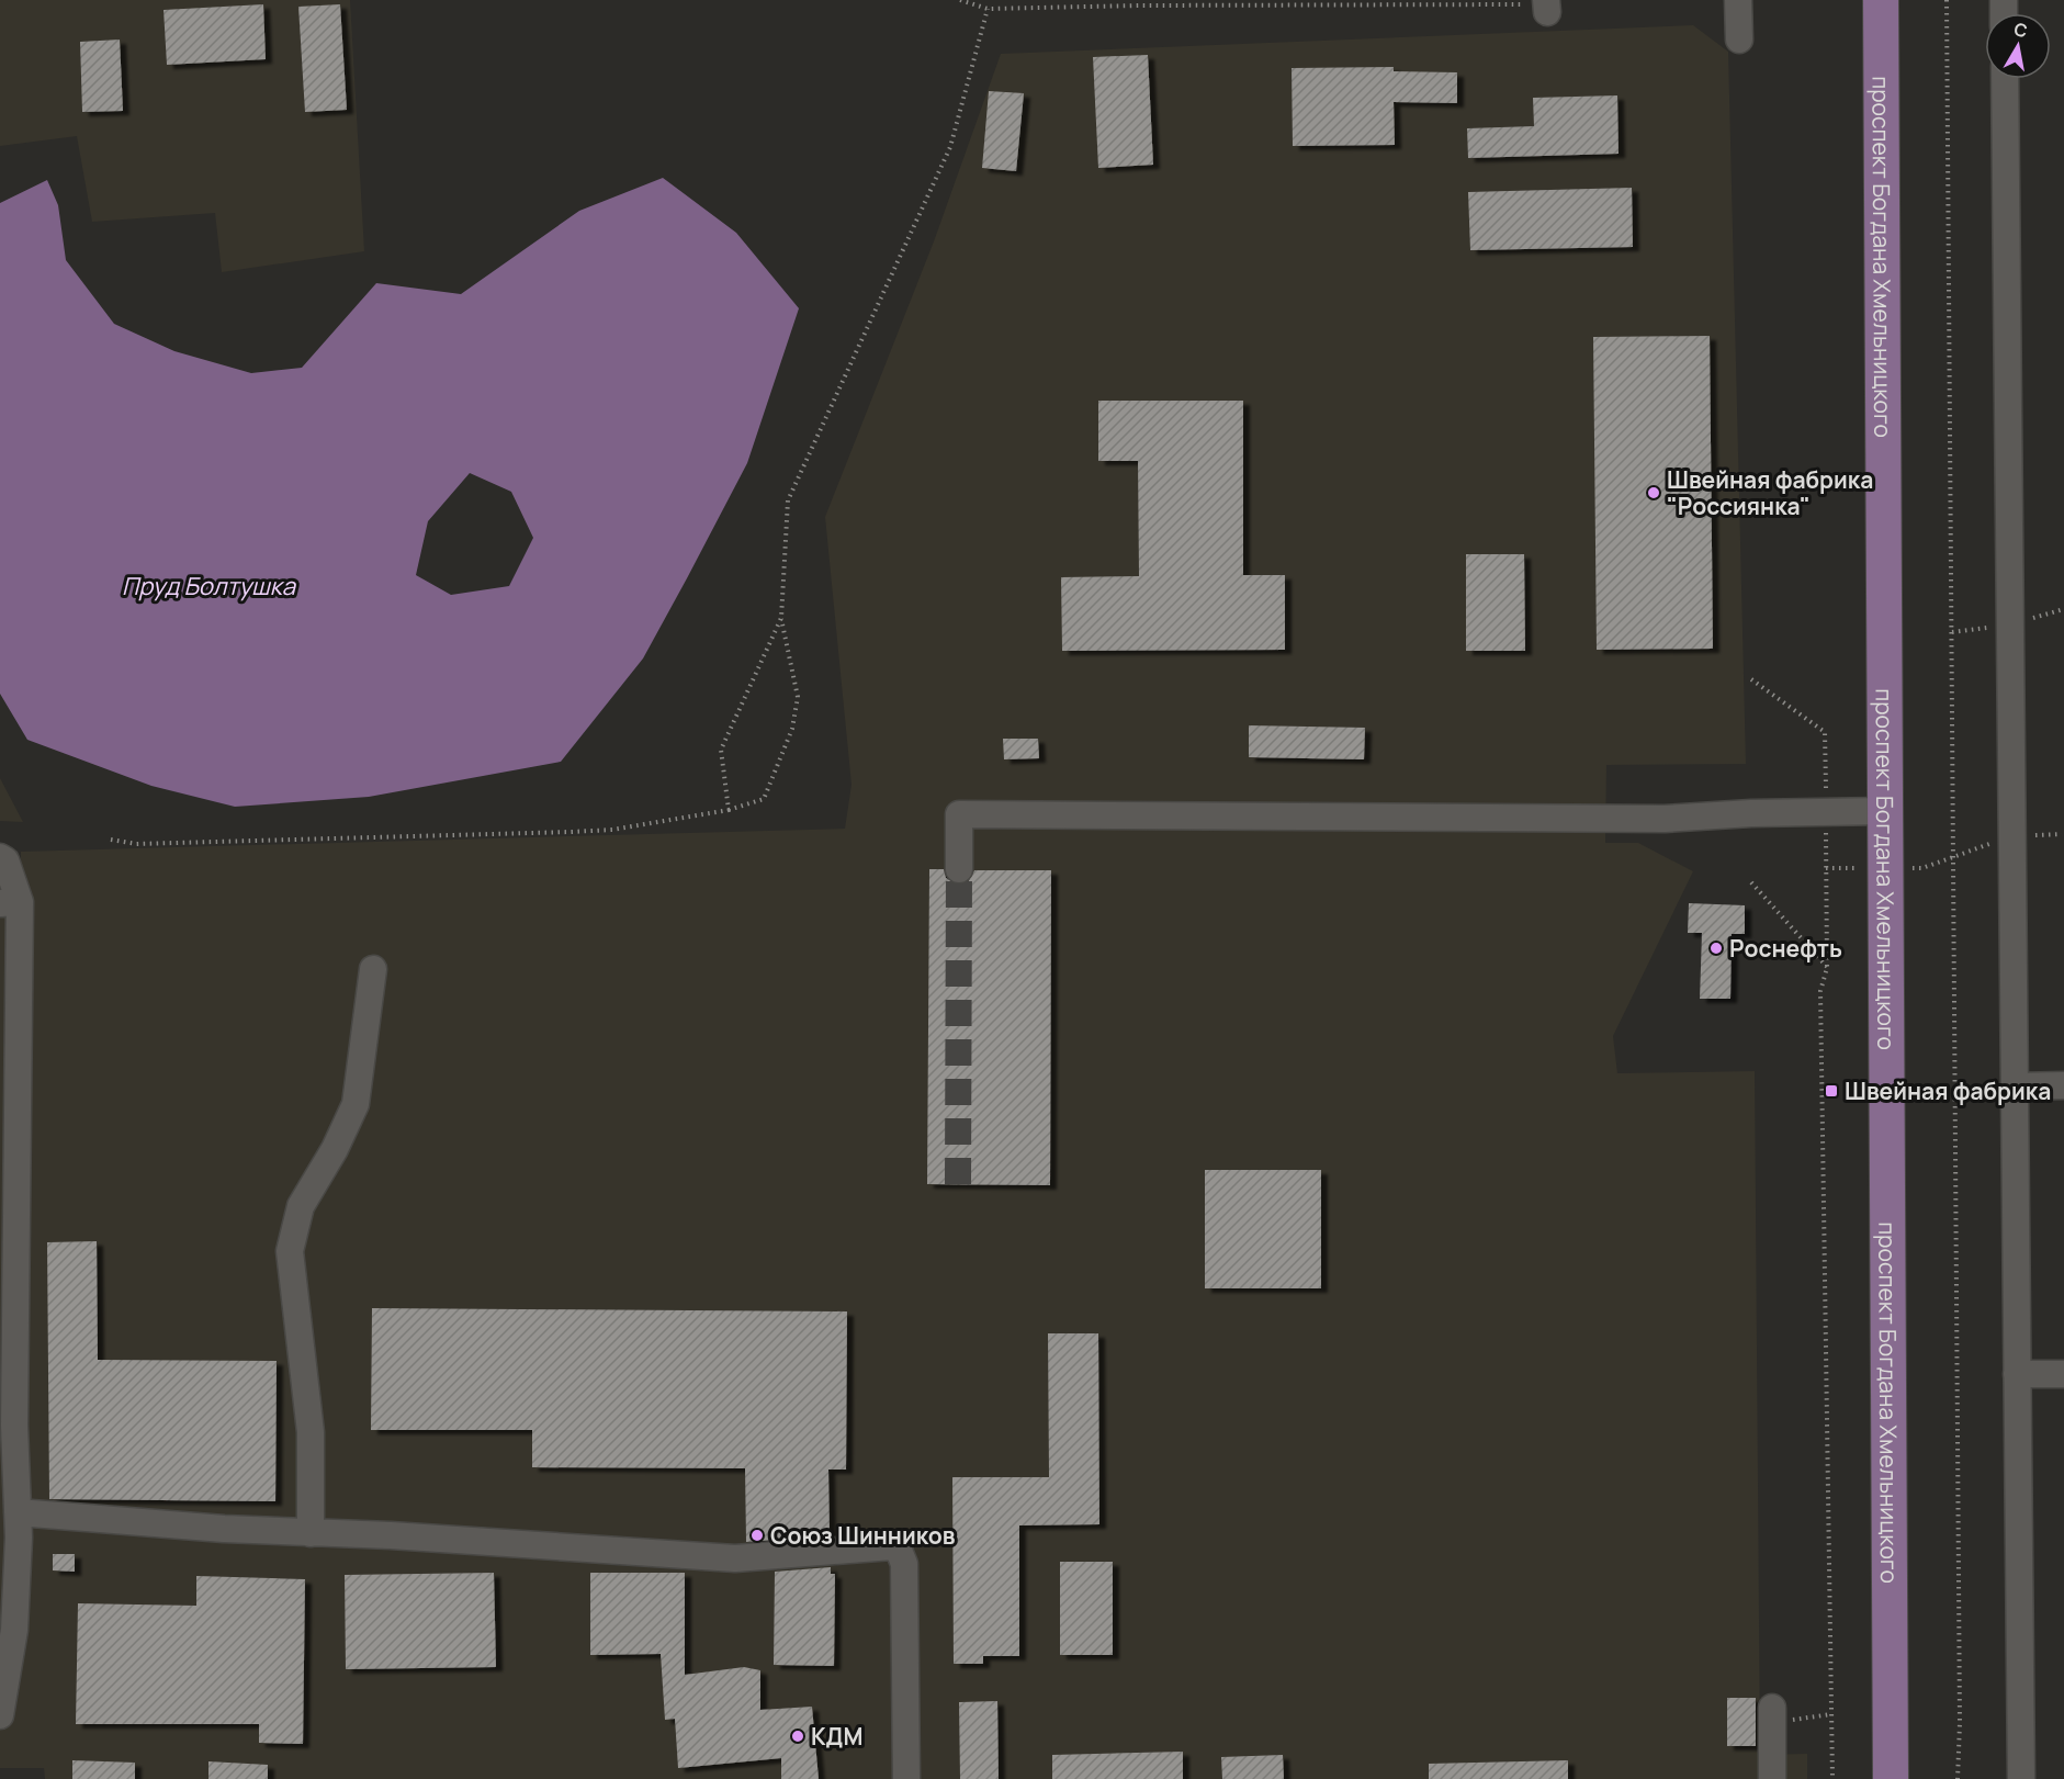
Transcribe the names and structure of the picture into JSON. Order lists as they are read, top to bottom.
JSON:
{
  "streets": {
    "main road": ["проспект Богдана Хмельницкого"]
  },
  "water": ["Пруд Болтушка"],
  "places": {
    "other": [
      "Швейная фабрика \"Россиянка\"",
      "Роснефть",
      "Союз Шинников",
      "КДМ"
    ],
    "transit": ["Швейная фабрика"]
  },
  "north": "top"
}
